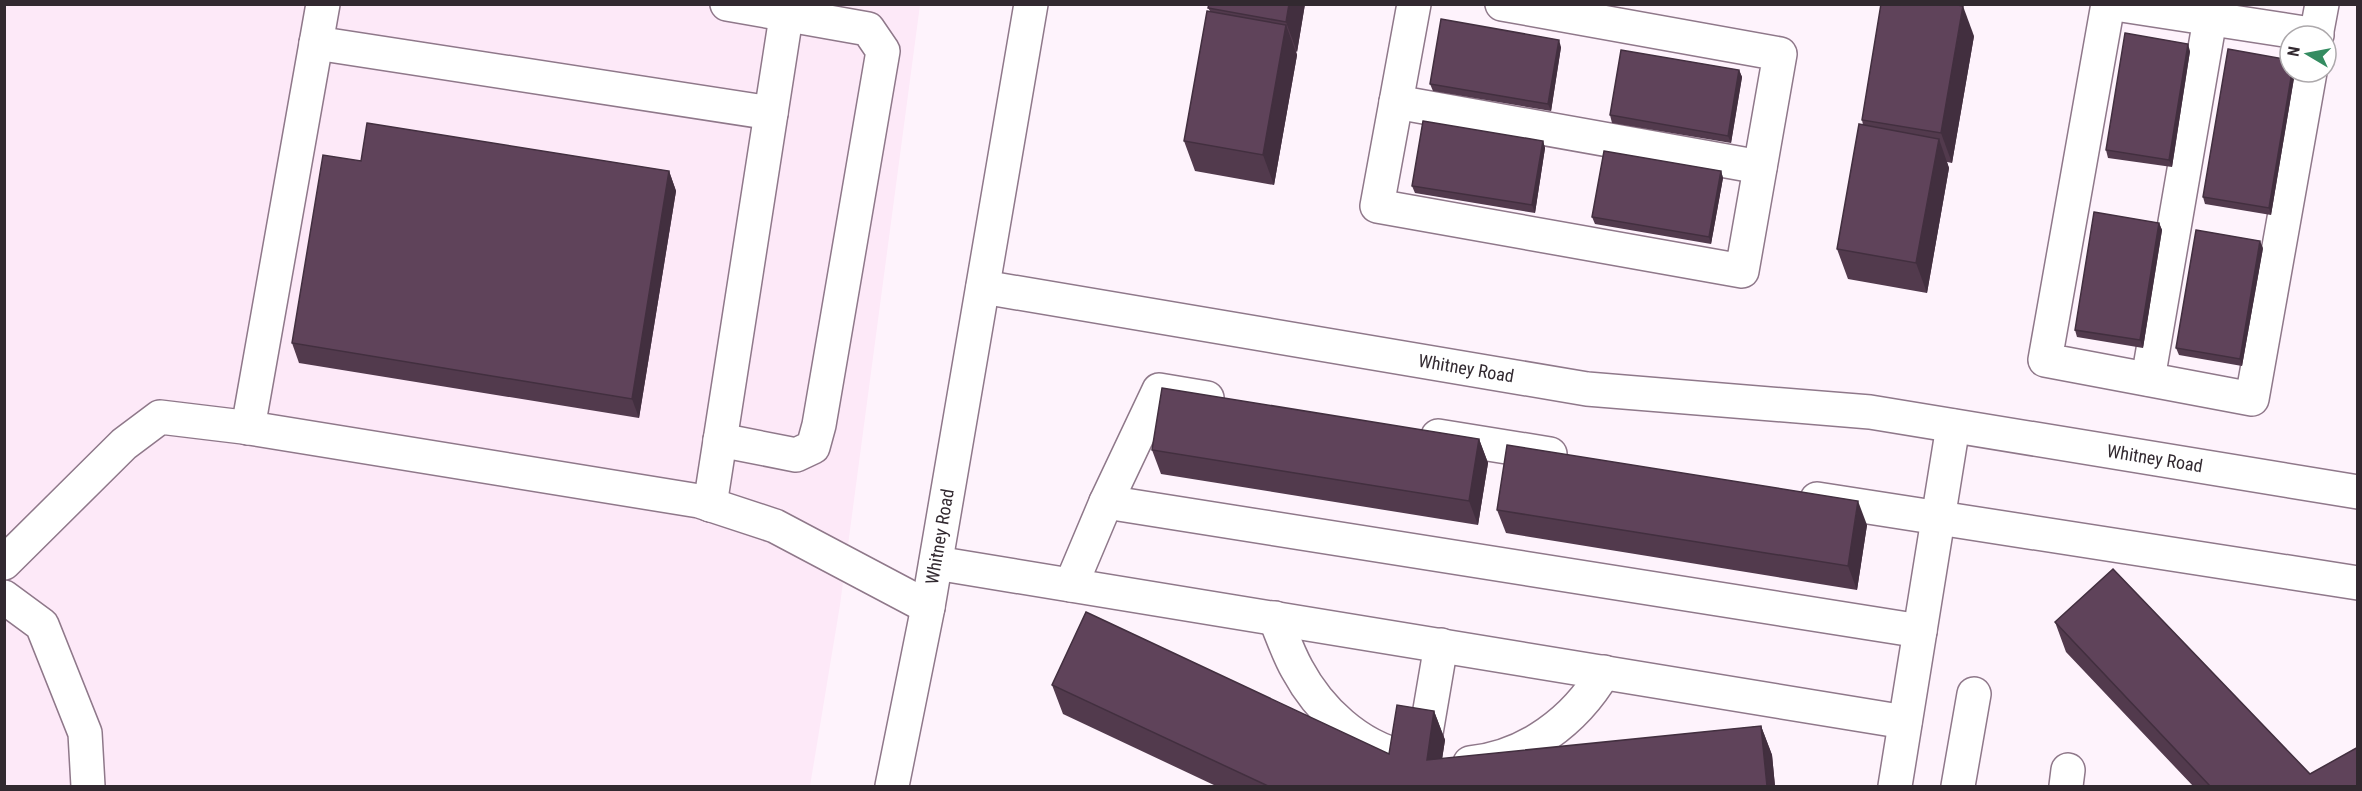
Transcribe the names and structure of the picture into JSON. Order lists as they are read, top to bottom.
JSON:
{
  "streets": {
    "street": ["Whitney Road"]
  },
  "north": "left"
}
